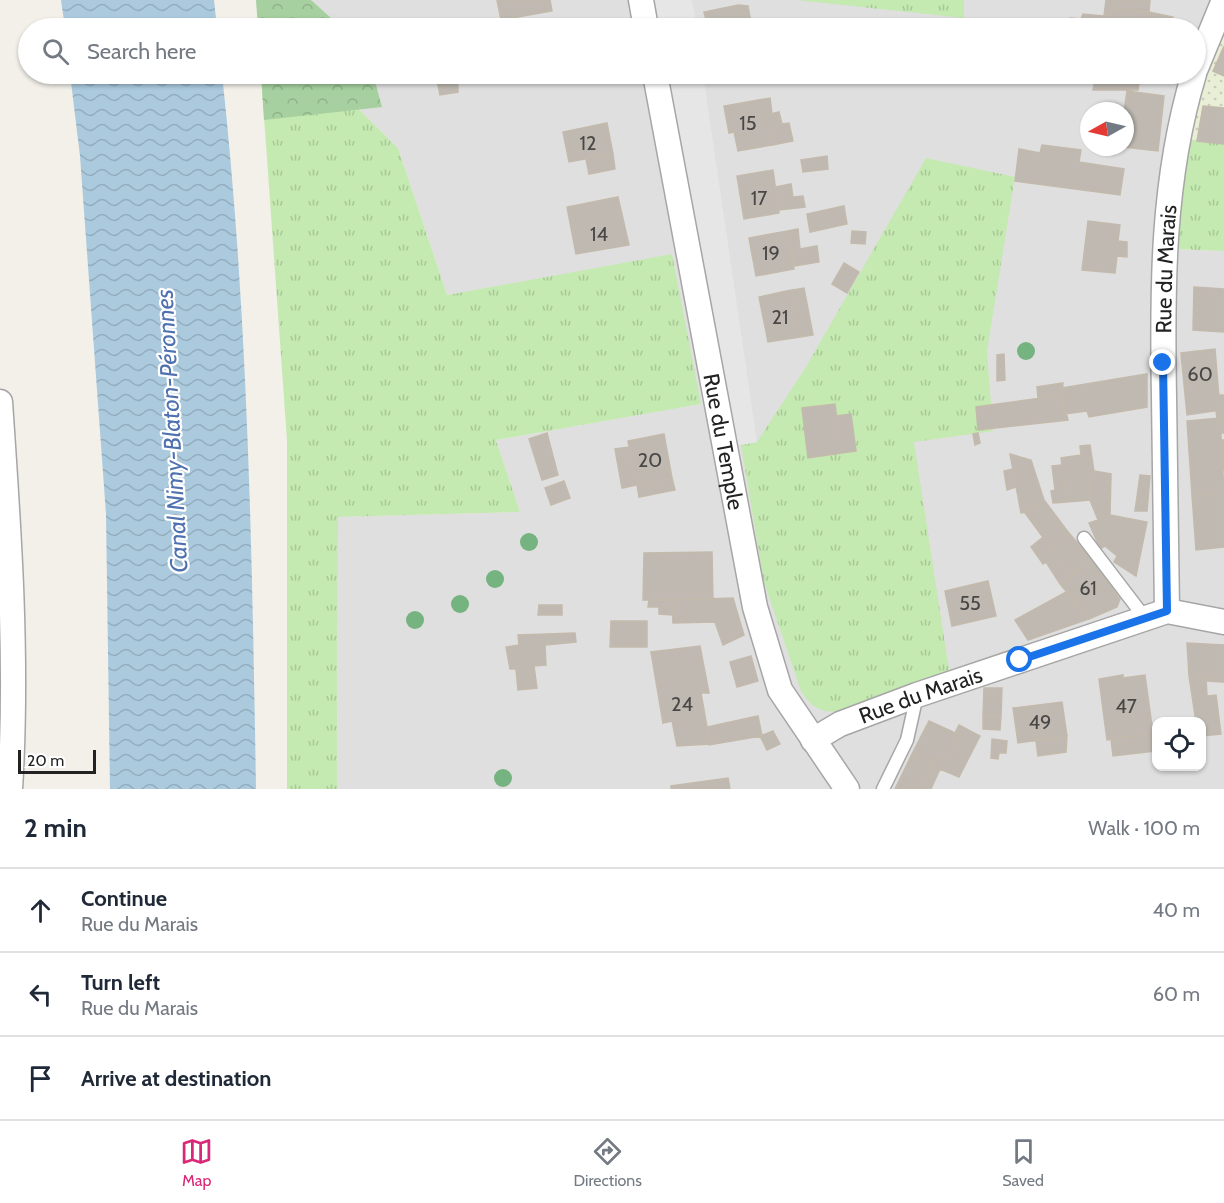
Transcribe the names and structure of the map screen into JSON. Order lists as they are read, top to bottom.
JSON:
{
  "streets": {
    "street": ["Rue du Marais", "Rue du Temple"]
  },
  "crossings": [
    ["Rue du Marais", "Rue du Temple"]
  ],
  "water": ["Canal Nimy-Blaton-Péronnes"],
  "house_numbers": [
    "15",
    "12",
    "17",
    "14",
    "19",
    "21",
    "60",
    "20",
    "61",
    "55",
    "24",
    "47",
    "49"
  ],
  "scale_bar": "20 m",
  "north": "left",
  "page": {
    "search": "Search here",
    "scale": "20 m",
    "heading": ["2 min", "Walk · 100 m"],
    "list": [
      ["Continue", "Rue du Marais", "40 m"],
      ["Turn left", "Rue du Marais", "60 m"],
      "Arrive at destination"
    ],
    "nav": ["Map", "Directions", "Saved"]
  }
}
